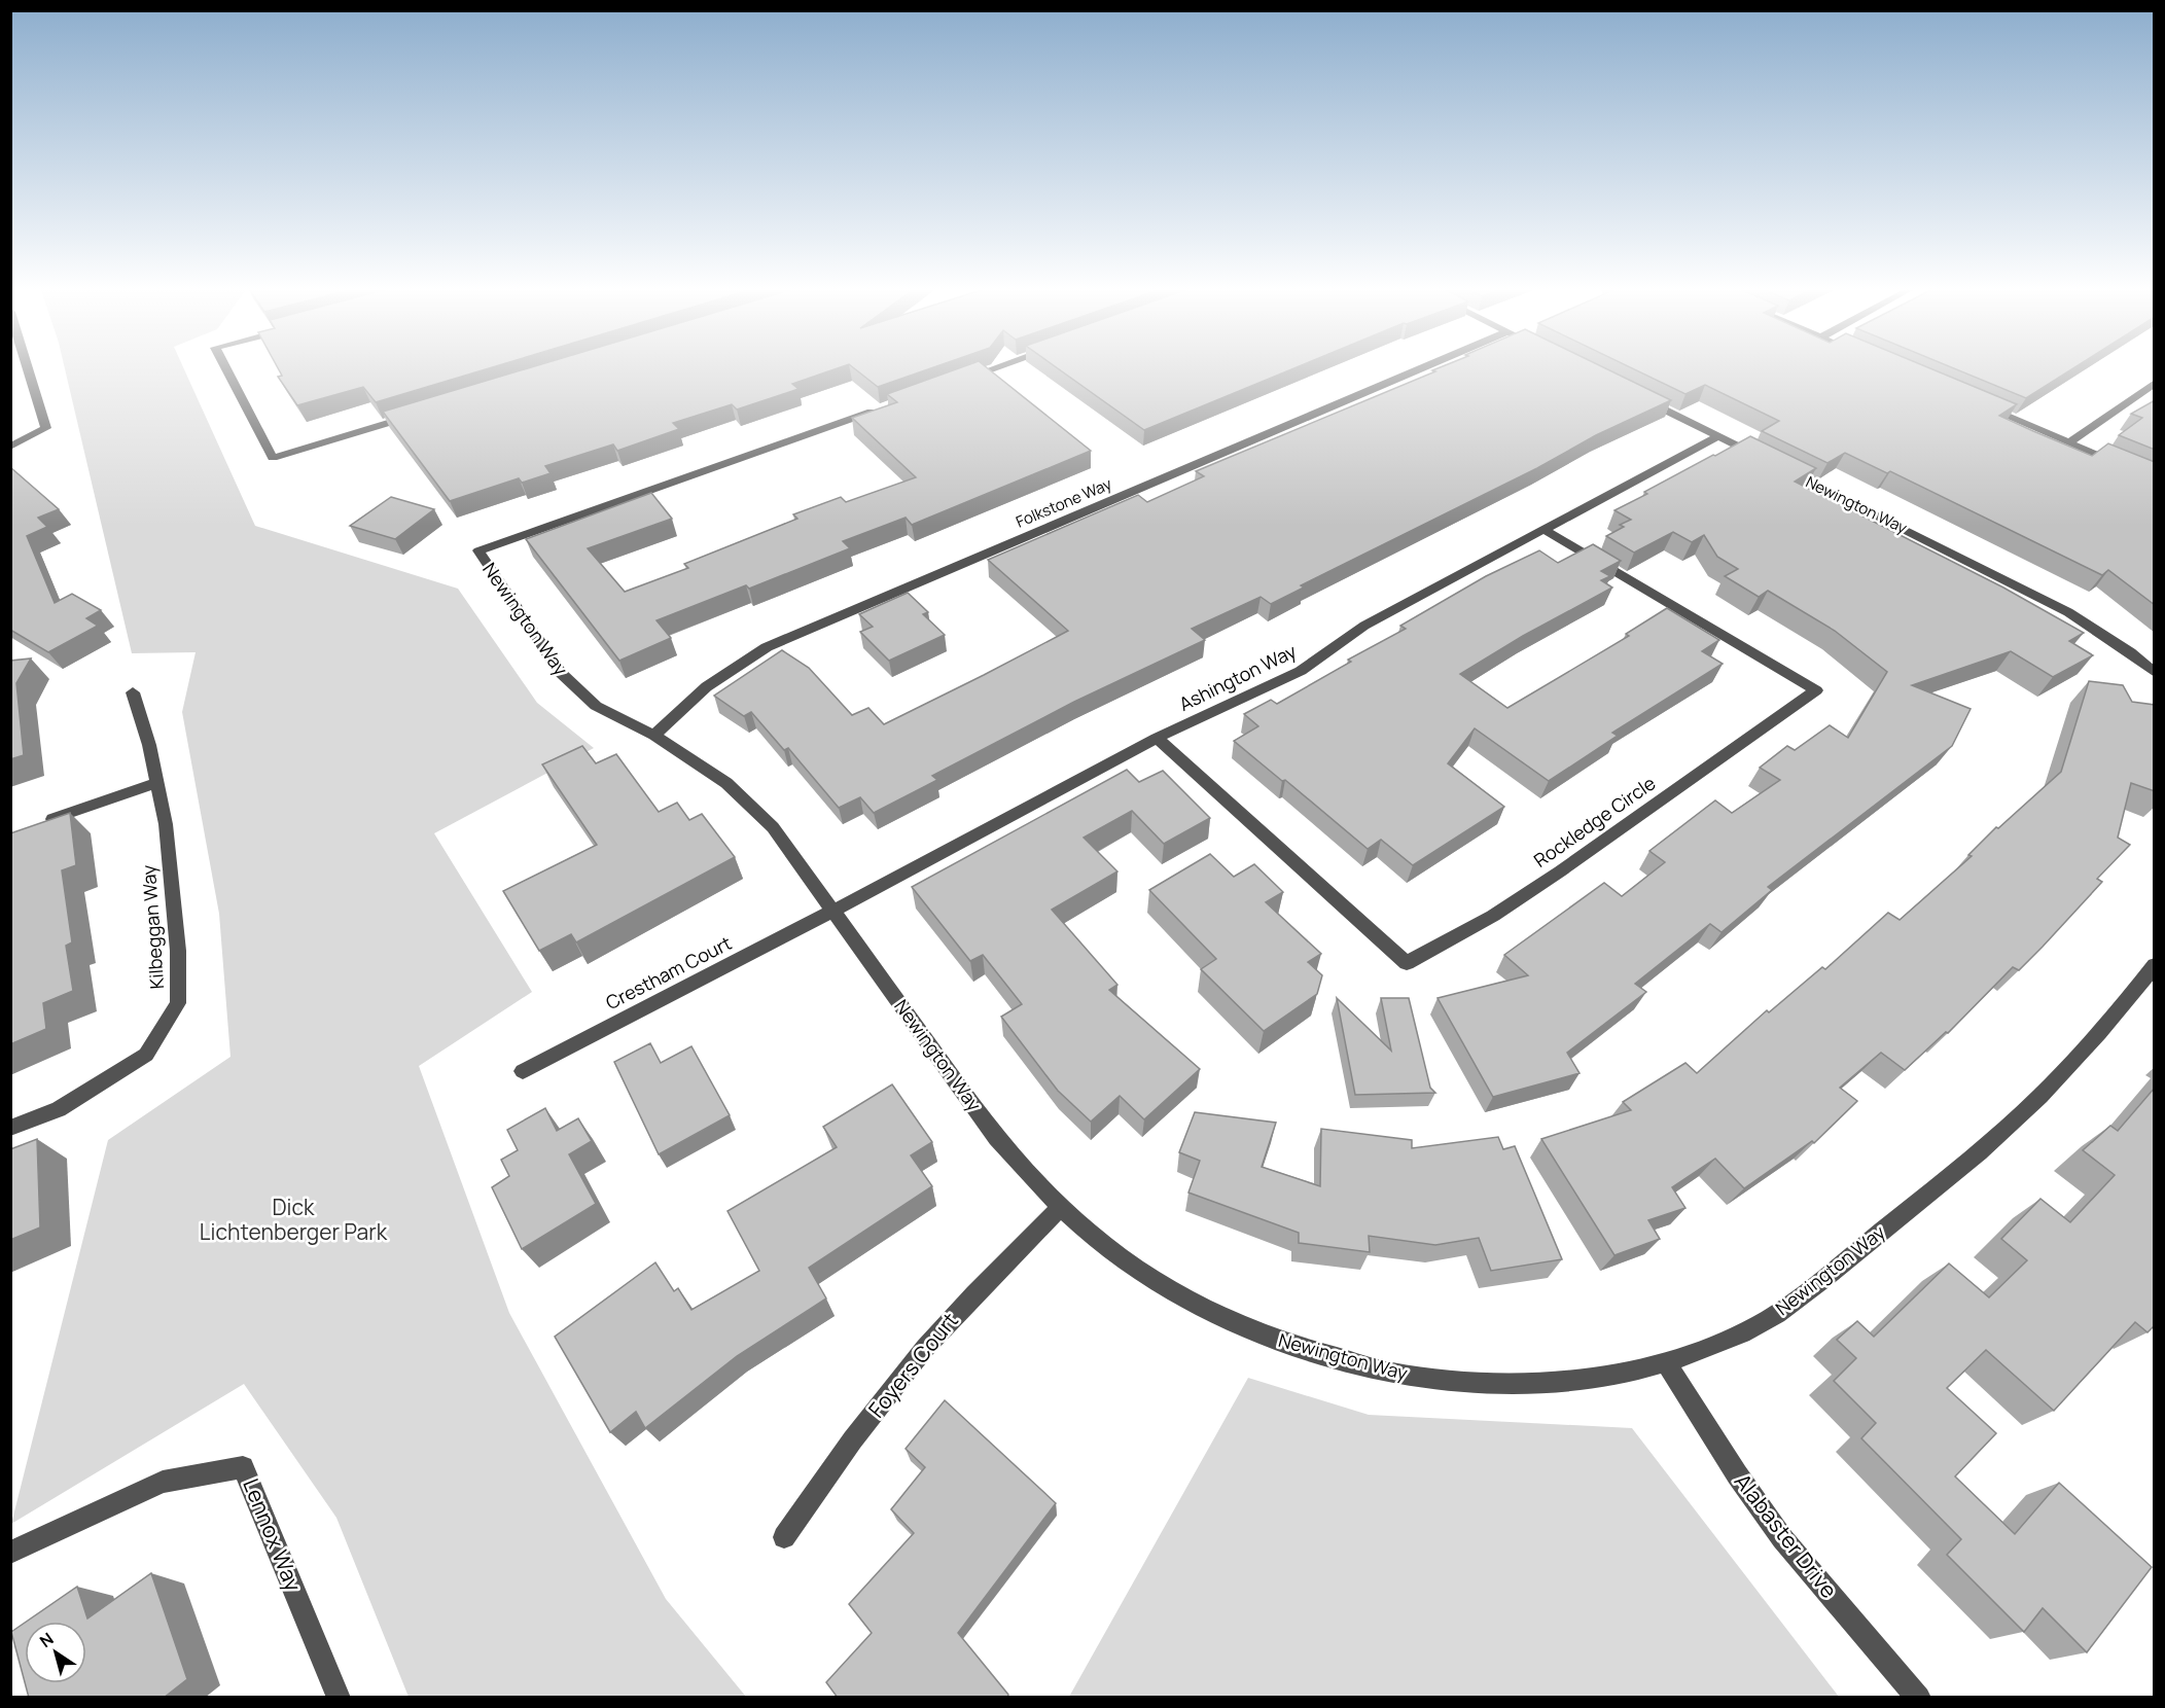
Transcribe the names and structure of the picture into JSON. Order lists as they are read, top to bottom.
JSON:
{
  "streets": {
    "street": [
      "Folkstone Way",
      "Newington Way",
      "Ashington Way",
      "Rockledge Circle",
      "Kilbeggan Way",
      "Crestham Court",
      "Foyers Court",
      "Lennox Way",
      "Alabaster Drive"
    ]
  },
  "crossings": [
    ["Folkstone Way", "Newington Way"],
    ["Newington Way", "Ashington Way"],
    ["Newington Way", "Crestham Court"],
    ["Newington Way", "Foyers Court"],
    ["Newington Way", "Alabaster Drive"],
    ["Ashington Way", "Rockledge Circle"],
    ["Ashington Way", "Crestham Court"]
  ],
  "parks": ["Dick Lichtenberger Park"],
  "north": "top left"
}
